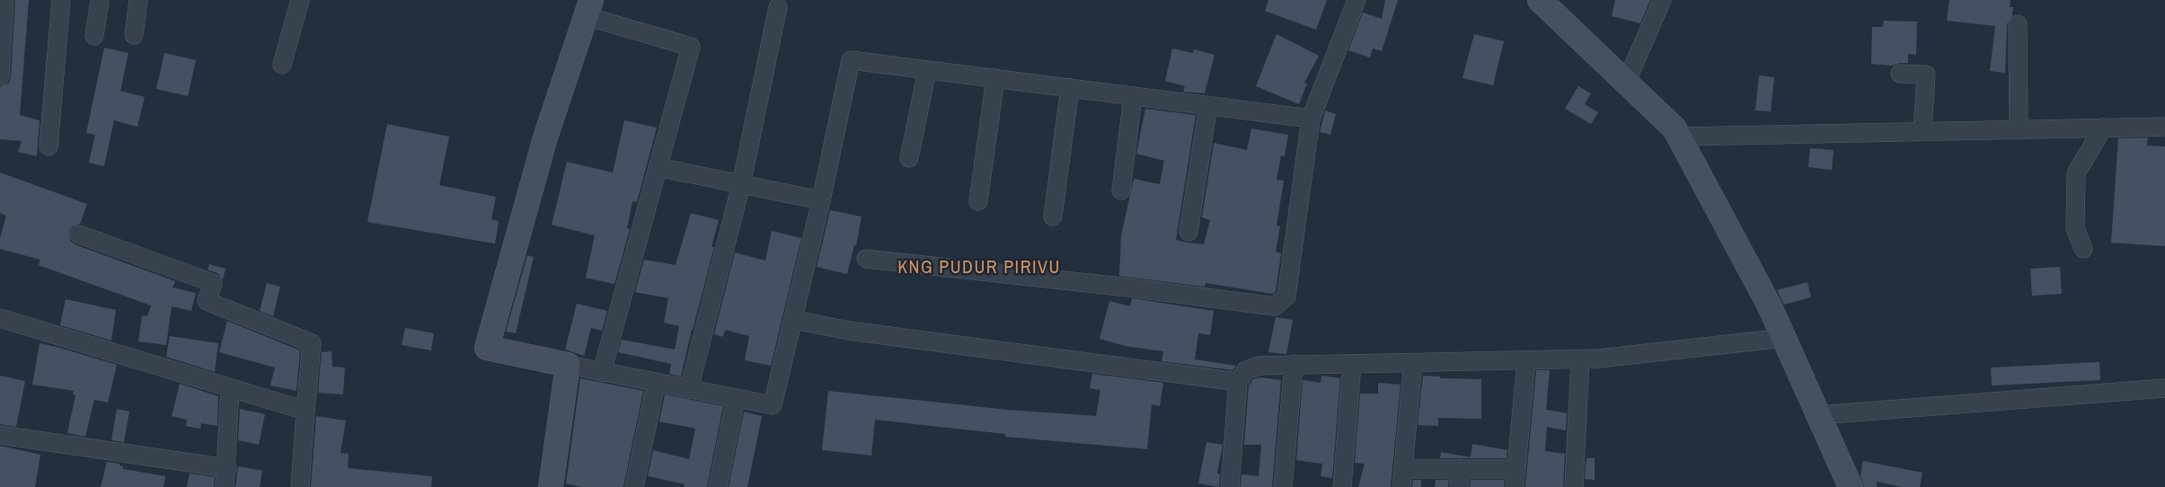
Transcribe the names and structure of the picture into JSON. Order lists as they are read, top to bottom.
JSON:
{
  "districts": ["KNG PUDUR PIRIVU"]
}
